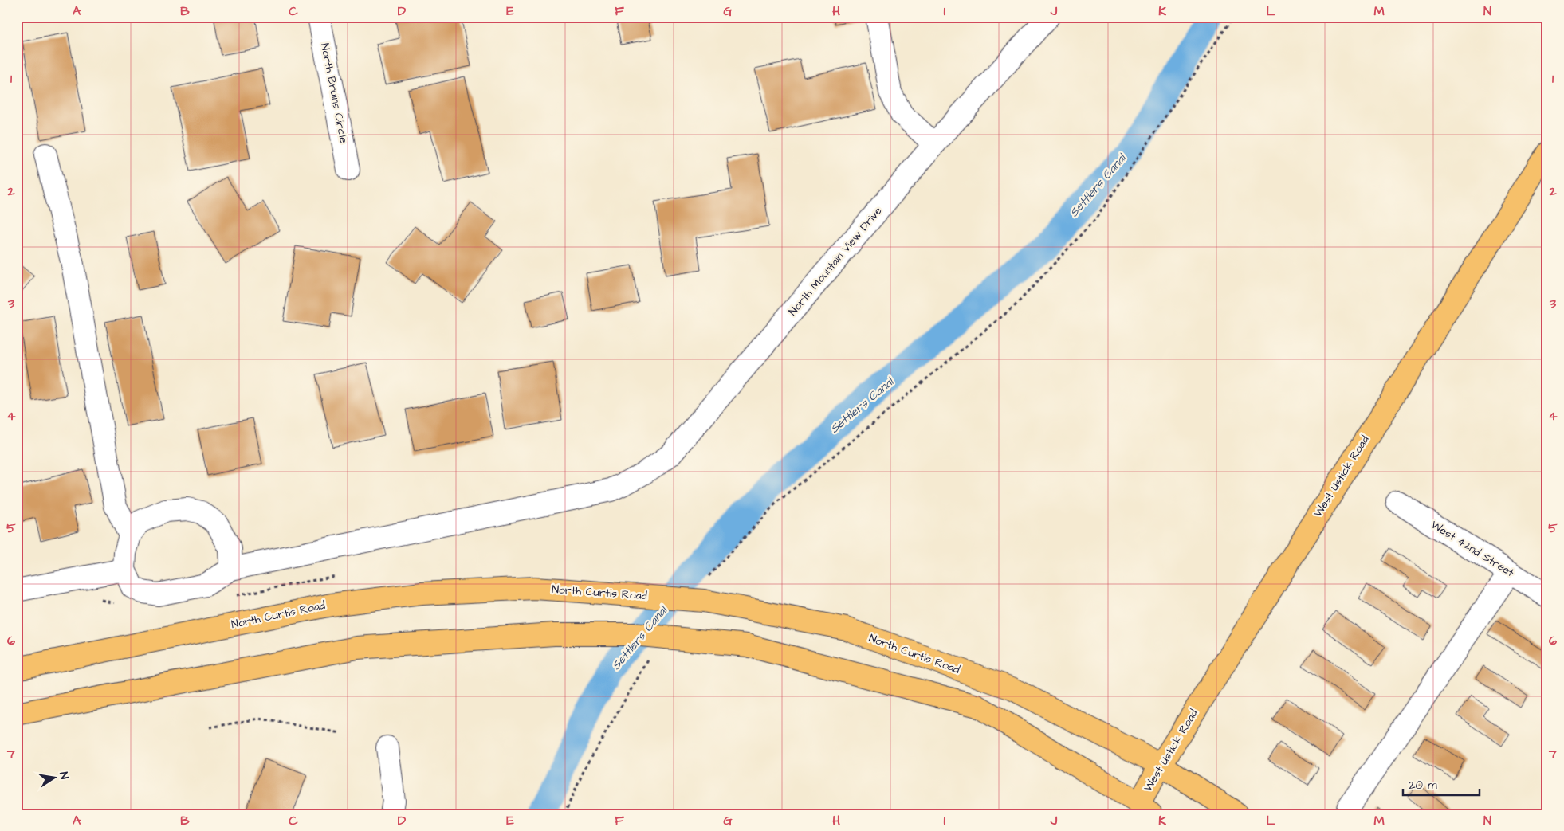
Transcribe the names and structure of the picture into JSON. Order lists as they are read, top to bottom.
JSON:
{
  "streets": {
    "main road": ["West Ustick Road", "North Curtis Road"],
    "street": ["North Bruins Circle", "North Mountain View Drive", "West 42nd Street"]
  },
  "crossings": [
    ["West Ustick Road", "North Curtis Road"]
  ],
  "water": ["Settlers Canal"],
  "scale_bar": "20 m",
  "north": "right",
  "grid": {
    "columns": [
      "A",
      "B",
      "C",
      "D",
      "E",
      "F",
      "G",
      "H",
      "I",
      "J",
      "K",
      "L",
      "M",
      "N"
    ],
    "rows": [
      "1",
      "2",
      "3",
      "4",
      "5",
      "6",
      "7"
    ]
  }
}
